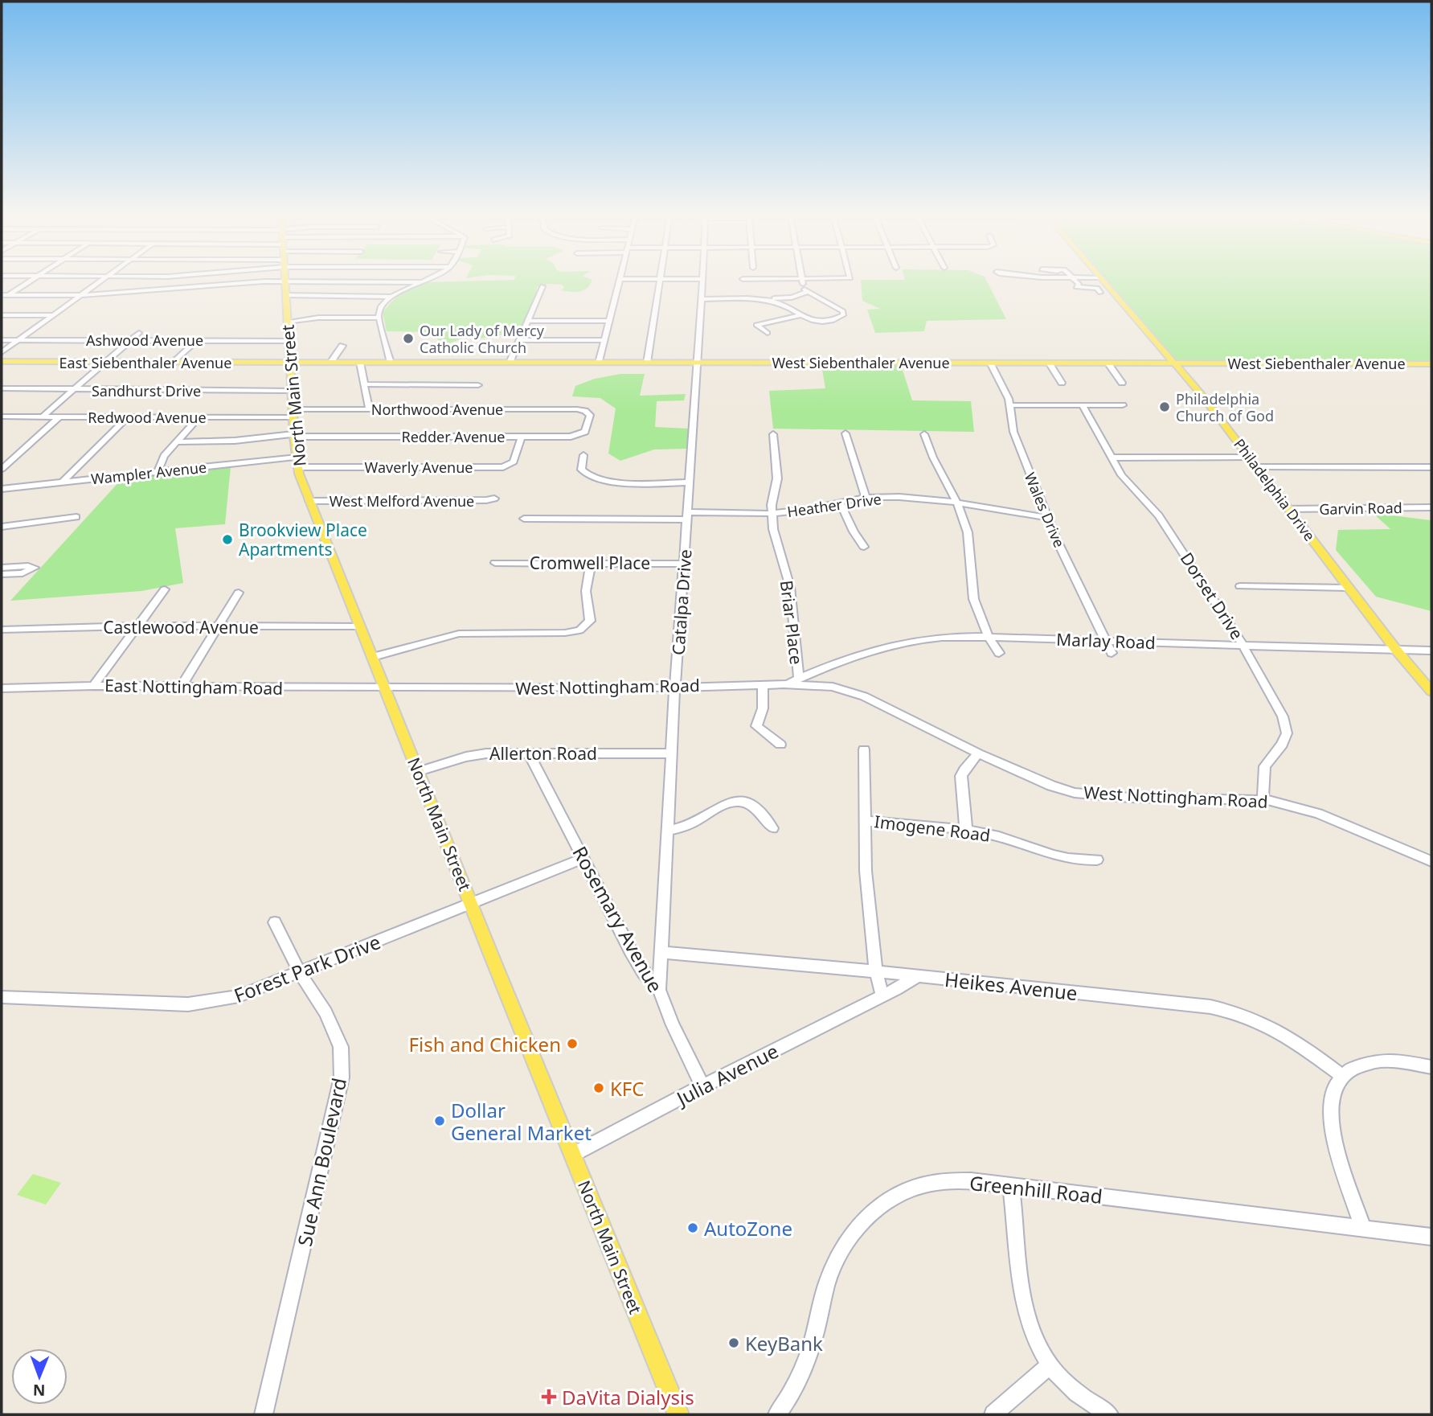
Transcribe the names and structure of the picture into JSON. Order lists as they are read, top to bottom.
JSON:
{
  "streets": {
    "main road": [
      "East Siebenthaler Avenue",
      "West Siebenthaler Avenue",
      "North Main Street",
      "Philadelphia Drive"
    ],
    "street": [
      "Ashwood Avenue",
      "Sandhurst Drive",
      "Northwood Avenue",
      "Redwood Avenue",
      "Redder Avenue",
      "Waverly Avenue",
      "Wampler Avenue",
      "West Melford Avenue",
      "Heather Drive",
      "Garvin Road",
      "Wales Drive",
      "Cromwell Place",
      "Dorset Drive",
      "Catalpa Drive",
      "Briar Place",
      "Castlewood Avenue",
      "Marlay Road",
      "East Nottingham Road",
      "West Nottingham Road",
      "Allerton Road",
      "Imogene Road",
      "Rosemary Avenue",
      "Forest Park Drive",
      "Heikes Avenue",
      "Julia Avenue",
      "Sue Ann Boulevard",
      "Greenhill Road"
    ]
  },
  "crossings": [
    ["Ashwood Avenue", "North Main Street"],
    ["East Siebenthaler Avenue", "West Siebenthaler Avenue"],
    ["East Siebenthaler Avenue", "North Main Street"],
    ["West Siebenthaler Avenue", "North Main Street"],
    ["West Siebenthaler Avenue", "Philadelphia Drive"],
    ["West Siebenthaler Avenue", "Wales Drive"],
    ["West Siebenthaler Avenue", "Catalpa Drive"],
    ["Sandhurst Drive", "North Main Street"],
    ["North Main Street", "Northwood Avenue"],
    ["North Main Street", "Redwood Avenue"],
    ["North Main Street", "Redder Avenue"],
    ["North Main Street", "Waverly Avenue"],
    ["North Main Street", "Wampler Avenue"],
    ["North Main Street", "West Melford Avenue"],
    ["North Main Street", "Castlewood Avenue"],
    ["North Main Street", "East Nottingham Road"],
    ["North Main Street", "West Nottingham Road"],
    ["North Main Street", "Allerton Road"],
    ["North Main Street", "Forest Park Drive"],
    ["North Main Street", "Julia Avenue"],
    ["Northwood Avenue", "Redwood Avenue"],
    ["Northwood Avenue", "Redder Avenue"],
    ["Redder Avenue", "Waverly Avenue"],
    ["Waverly Avenue", "Wampler Avenue"],
    ["Philadelphia Drive", "Garvin Road"],
    ["Philadelphia Drive", "Marlay Road"],
    ["Heather Drive", "Wales Drive"],
    ["Heather Drive", "Catalpa Drive"],
    ["Heather Drive", "Briar Place"],
    ["Wales Drive", "Marlay Road"],
    ["Cromwell Place", "Catalpa Drive"],
    ["Dorset Drive", "Marlay Road"],
    ["Dorset Drive", "West Nottingham Road"],
    ["Catalpa Drive", "West Nottingham Road"],
    ["Catalpa Drive", "Allerton Road"],
    ["Catalpa Drive", "Rosemary Avenue"],
    ["Catalpa Drive", "Heikes Avenue"],
    ["Briar Place", "Marlay Road"],
    ["Marlay Road", "West Nottingham Road"],
    ["East Nottingham Road", "West Nottingham Road"],
    ["Allerton Road", "Rosemary Avenue"],
    ["Rosemary Avenue", "Forest Park Drive"],
    ["Rosemary Avenue", "Julia Avenue"],
    ["Forest Park Drive", "Sue Ann Boulevard"],
    ["Heikes Avenue", "Julia Avenue"]
  ],
  "places": {
    "other": [
      "Our Lady of Mercy Catholic Church",
      "Philadelphia Church of God",
      "Brookview Place Apartments",
      "Fish and Chicken",
      "KFC",
      "Dollar General Market",
      "AutoZone",
      "KeyBank"
    ],
    "health": ["DaVita Dialysis"]
  },
  "north": "bottom"
}
